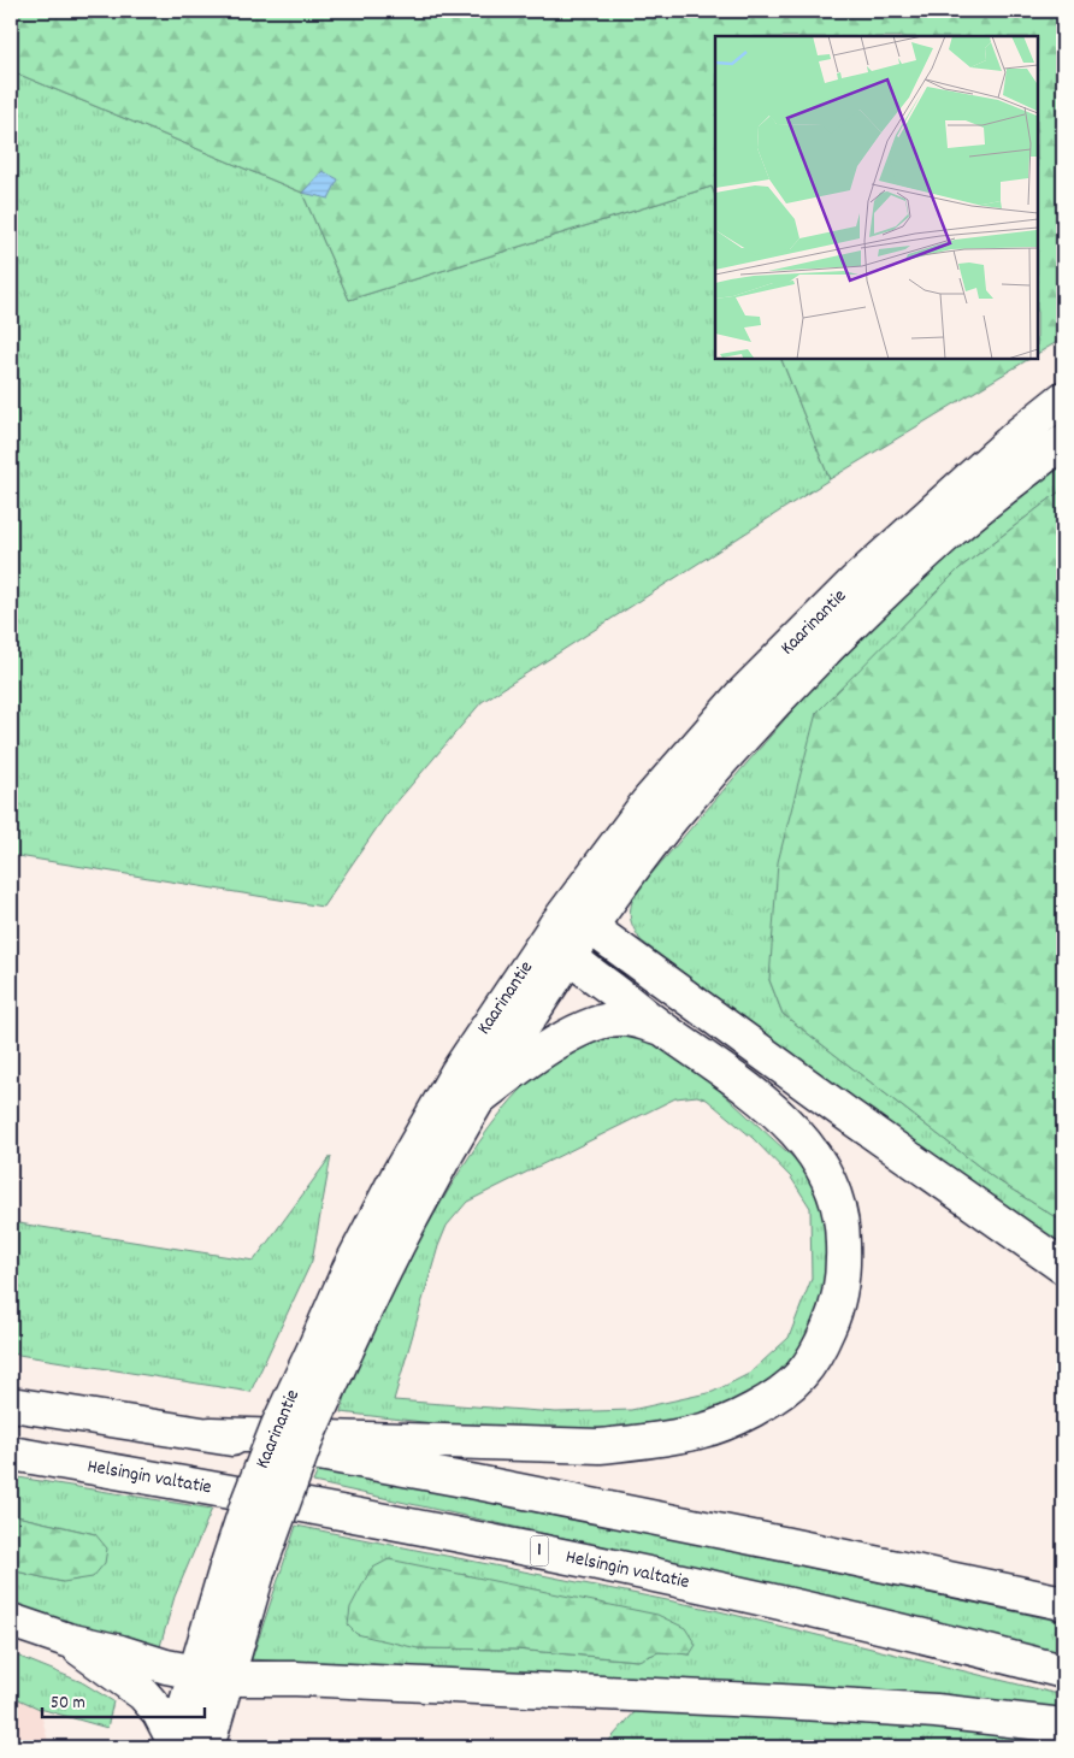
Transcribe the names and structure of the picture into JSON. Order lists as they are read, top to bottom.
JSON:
{
  "streets": {
    "main road": ["Kaarinantie", "Helsingin valtatie", "1"]
  },
  "scale_bar": "50 m"
}
